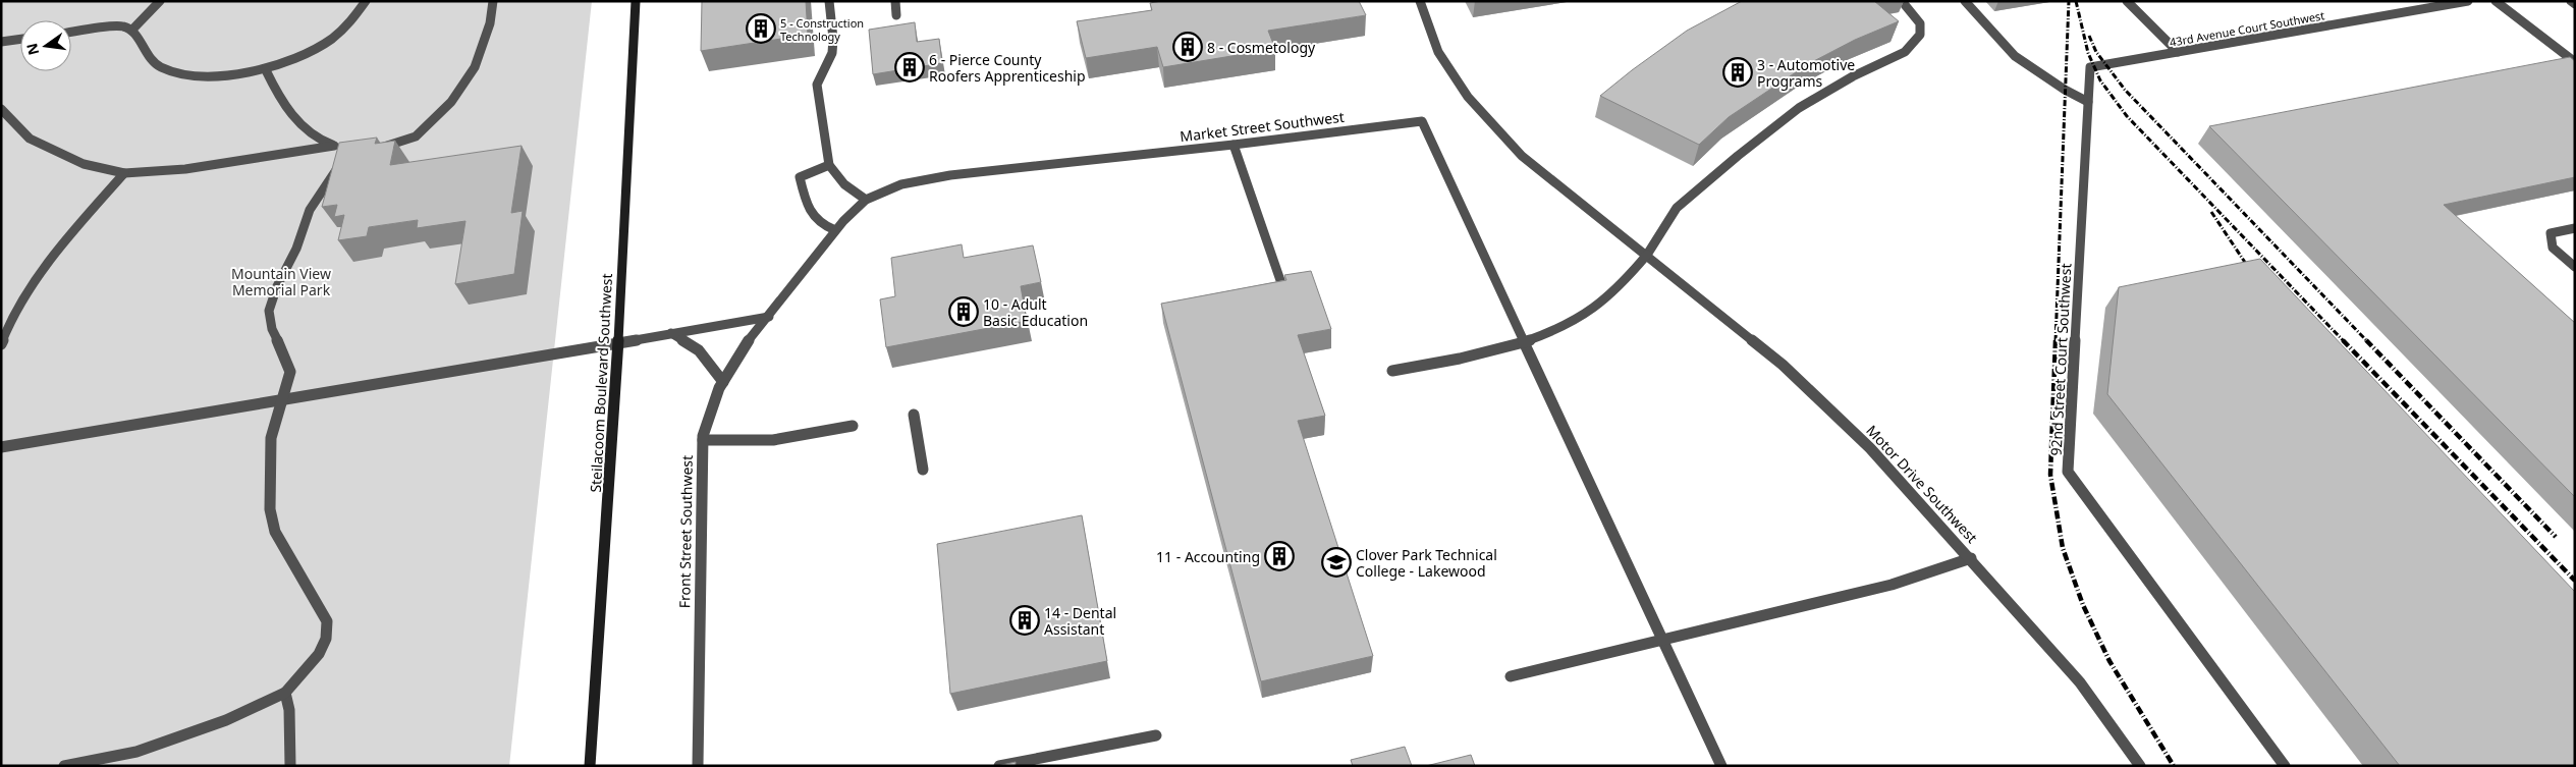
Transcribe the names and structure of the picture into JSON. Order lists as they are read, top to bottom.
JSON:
{
  "streets": {
    "main road": ["Steilacoom Boulevard Southwest"],
    "street": [
      "43rd Avenue Court Southwest",
      "Market Street Southwest",
      "92nd Street Court Southwest",
      "Motor Drive Southwest",
      "Front Street Southwest"
    ]
  },
  "crossings": [
    ["43rd Avenue Court Southwest", "92nd Street Court Southwest"],
    ["Market Street Southwest", "Front Street Southwest"]
  ],
  "parks": ["Mountain View Memorial Park"],
  "places": {
    "building": [
      "5 - Construction Technology",
      "8 - Cosmetology",
      "6 - Pierce County Roofers Apprenticeship",
      "3 - Automotive Programs",
      "10 - Adult Basic Education",
      "11 - Accounting",
      "14 - Dental Assistant"
    ],
    "school or university": ["Clover Park Technical College - Lakewood"]
  },
  "north": "left"
}
